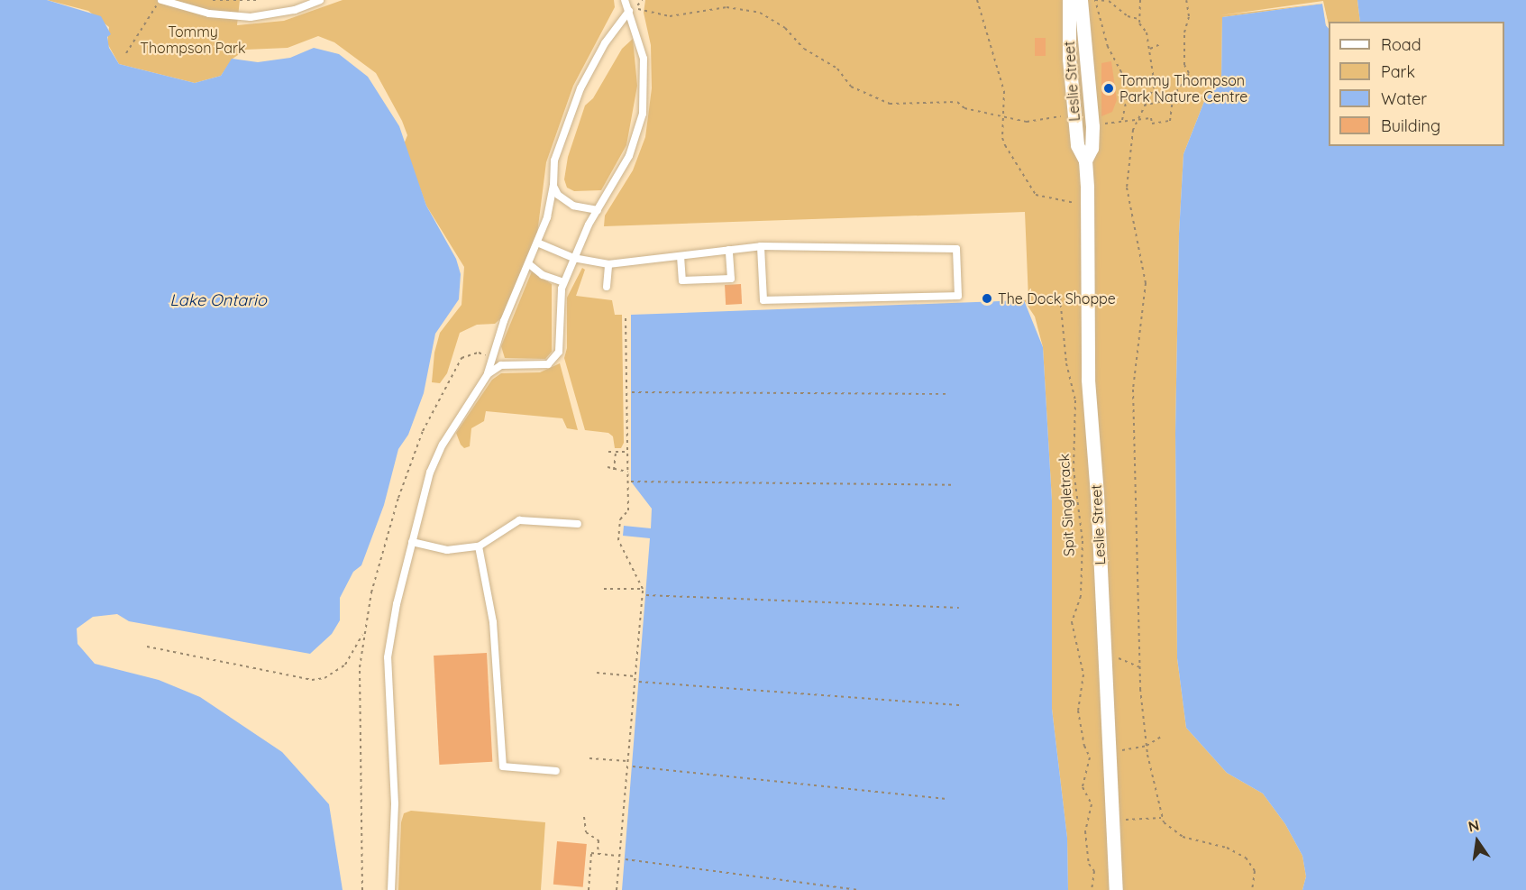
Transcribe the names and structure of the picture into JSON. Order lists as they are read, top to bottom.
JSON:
{
  "streets": {
    "street": ["Leslie Street"],
    "path": ["Spit Singletrack"]
  },
  "crossings": [
    ["Leslie Street", "Spit Singletrack"]
  ],
  "water": ["Lake Ontario"],
  "parks": ["Tommy Thompson Park"],
  "places": ["Tommy Thompson Park Nature Centre", "The Dock Shoppe"],
  "legend": [
    "Road",
    "Park",
    "Water",
    "Building"
  ],
  "north": "top"
}
